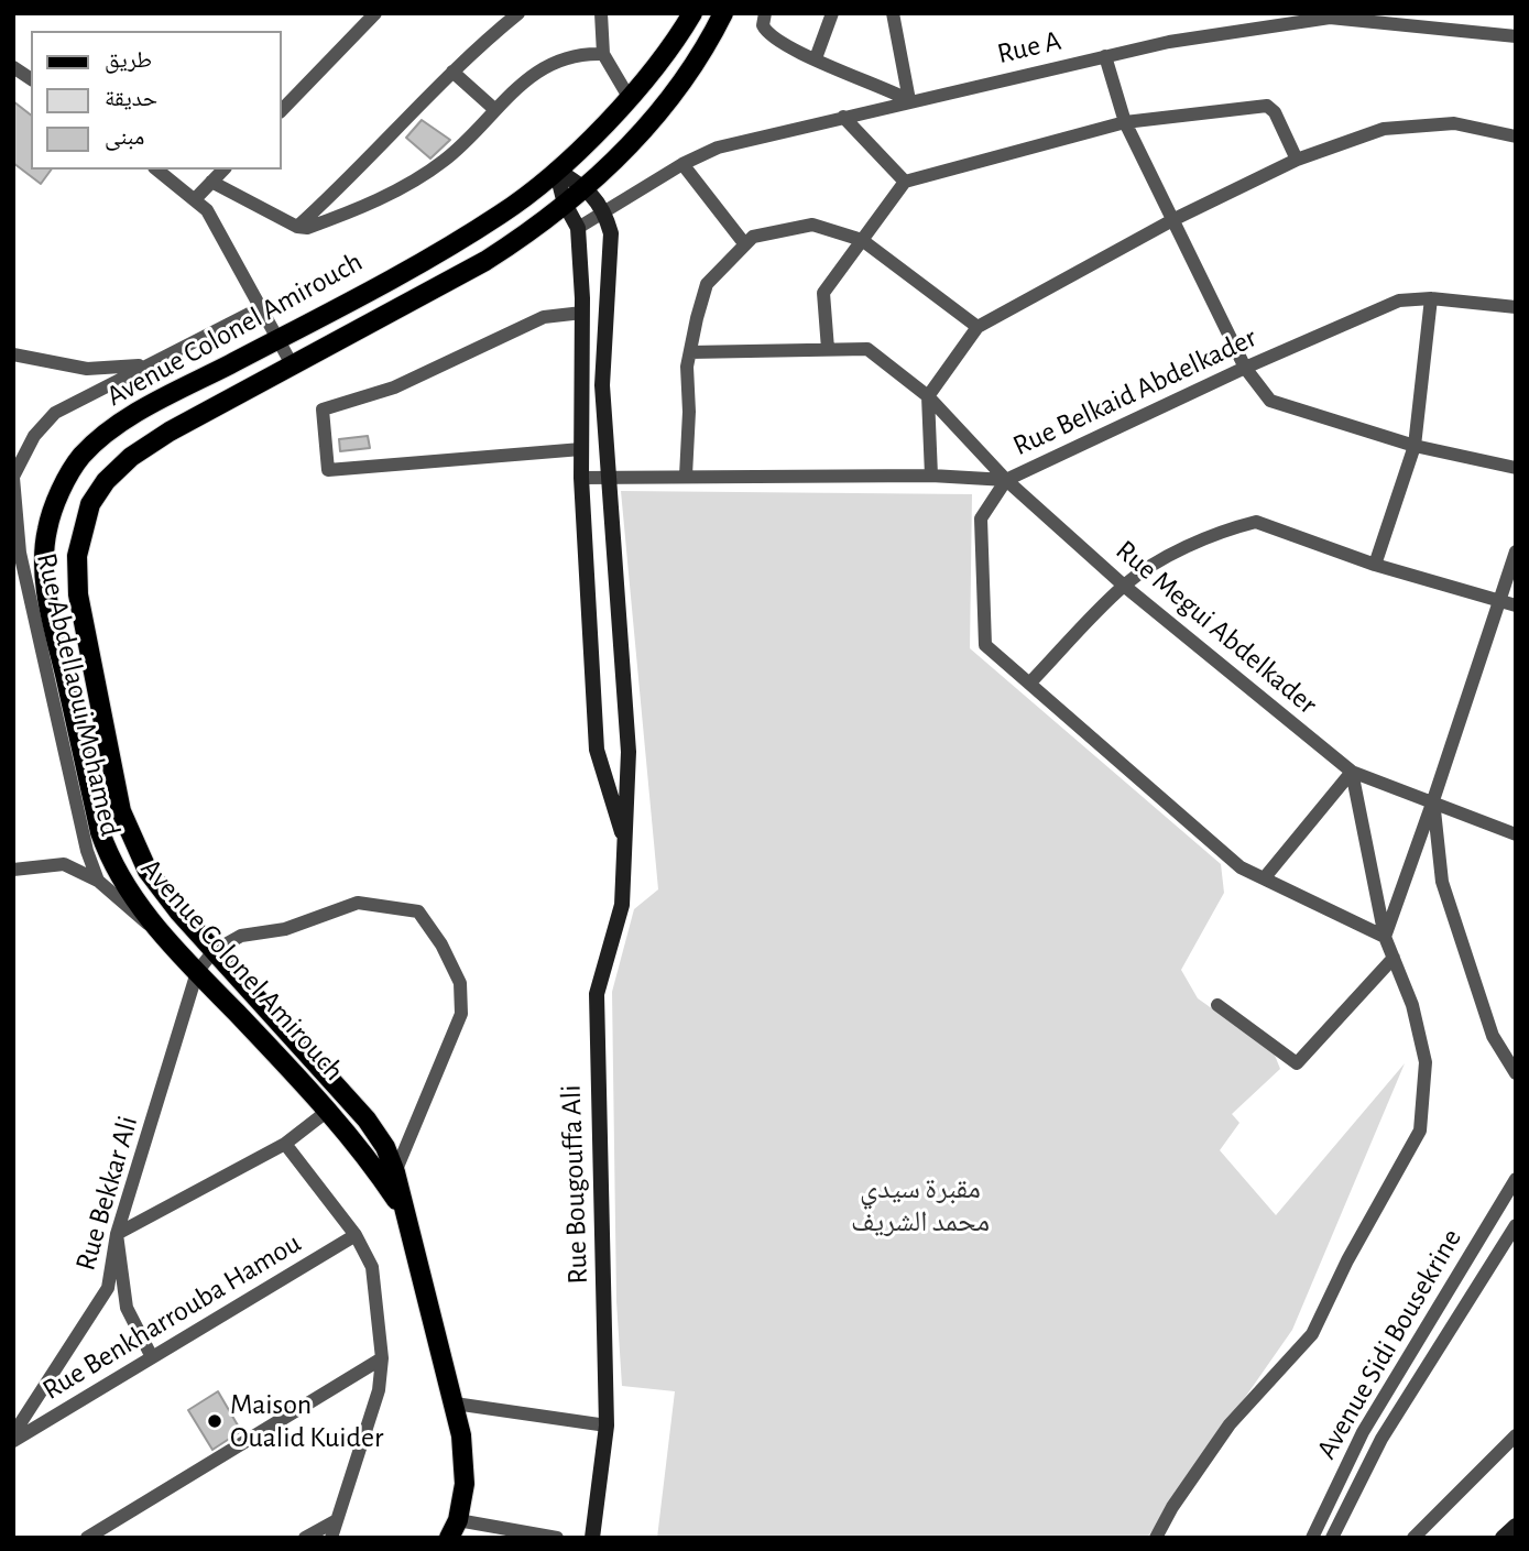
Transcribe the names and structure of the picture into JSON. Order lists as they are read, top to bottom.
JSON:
{
  "streets": {
    "main road": ["Avenue Colonel Amirouch"],
    "street": [
      "Rue A",
      "Rue Belkaid Abdelkader",
      "Rue Megui Abdelkader",
      "Rue Abdellaoui Mohamed",
      "Rue Bougouffa Ali",
      "Rue Bekkar Ali",
      "Rue Benkharrouba Hamou",
      "Avenue Sidi Bousekrine"
    ]
  },
  "crossings": [
    ["Avenue Colonel Amirouch", "Rue Abdellaoui Mohamed"],
    ["Avenue Colonel Amirouch", "Rue Bekkar Ali"],
    ["Rue Belkaid Abdelkader", "Rue Megui Abdelkader"]
  ],
  "parks": ["مقبرة سيدي محمد الشريف"],
  "places": ["Maison Oualid Kuider"],
  "legend": ["طريق", "حديقة", "مبنى"]
}
